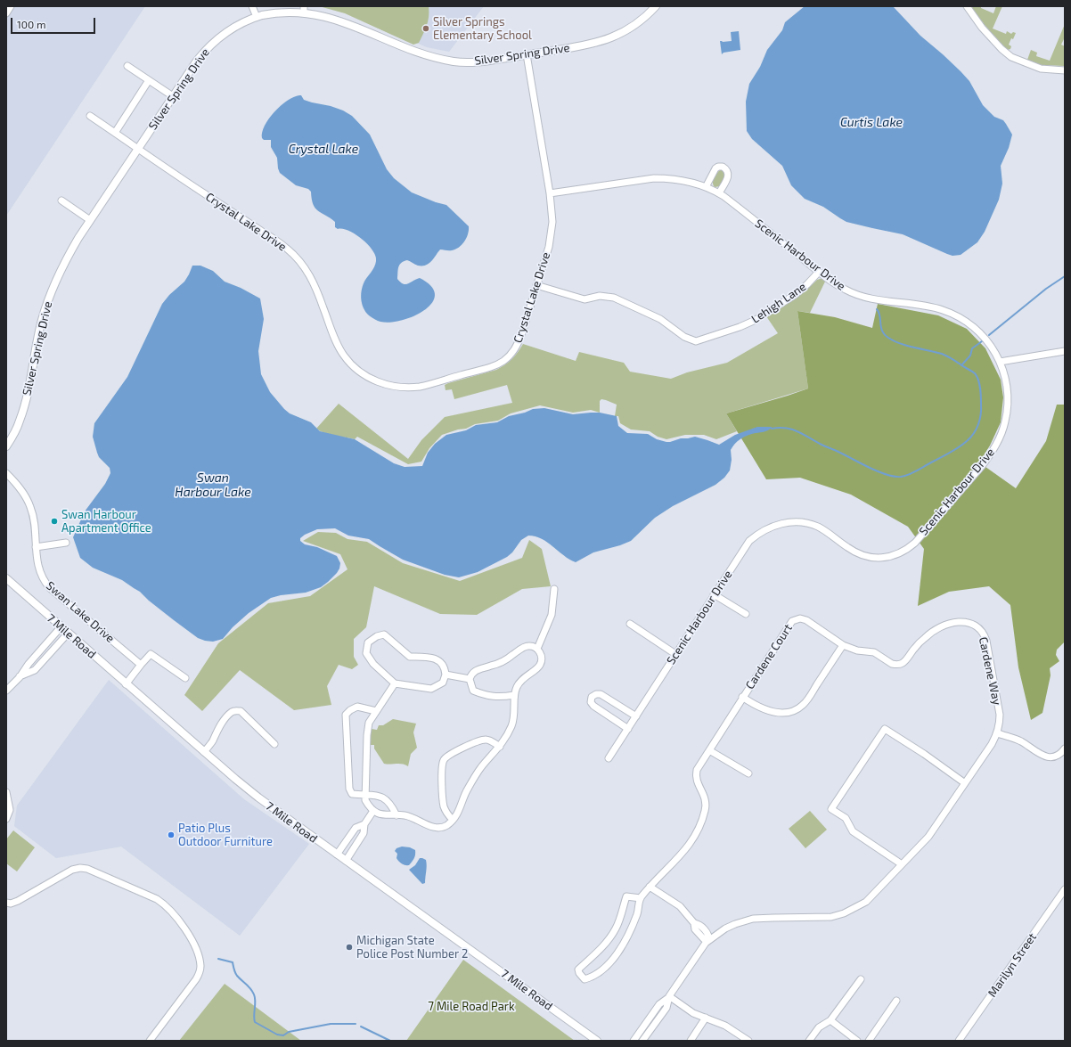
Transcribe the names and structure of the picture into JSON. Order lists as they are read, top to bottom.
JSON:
{
  "streets": {
    "street": [
      "Silver Spring Drive",
      "Crystal Lake Drive",
      "Scenic Harbour Drive",
      "Lehigh Lane",
      "Swan Lake Drive",
      "7 Mile Road",
      "Cardene Court",
      "Cardene Way",
      "Marilyn Street"
    ]
  },
  "crossings": [
    ["Silver Spring Drive", "Crystal Lake Drive"],
    ["Crystal Lake Drive", "Scenic Harbour Drive"],
    ["Crystal Lake Drive", "Lehigh Lane"],
    ["Scenic Harbour Drive", "Lehigh Lane"],
    ["Cardene Court", "Cardene Way"]
  ],
  "water": ["Curtis Lake", "Crystal Lake", "Swan Harbour Lake"],
  "parks": ["7 Mile Road Park"],
  "places": [
    "Silver Springs Elementary School",
    "Swan Harbour Apartment Office",
    "Patio Plus Outdoor Furniture",
    "Michigan State Police Post Number 2"
  ],
  "scale_bar": "100 m"
}
